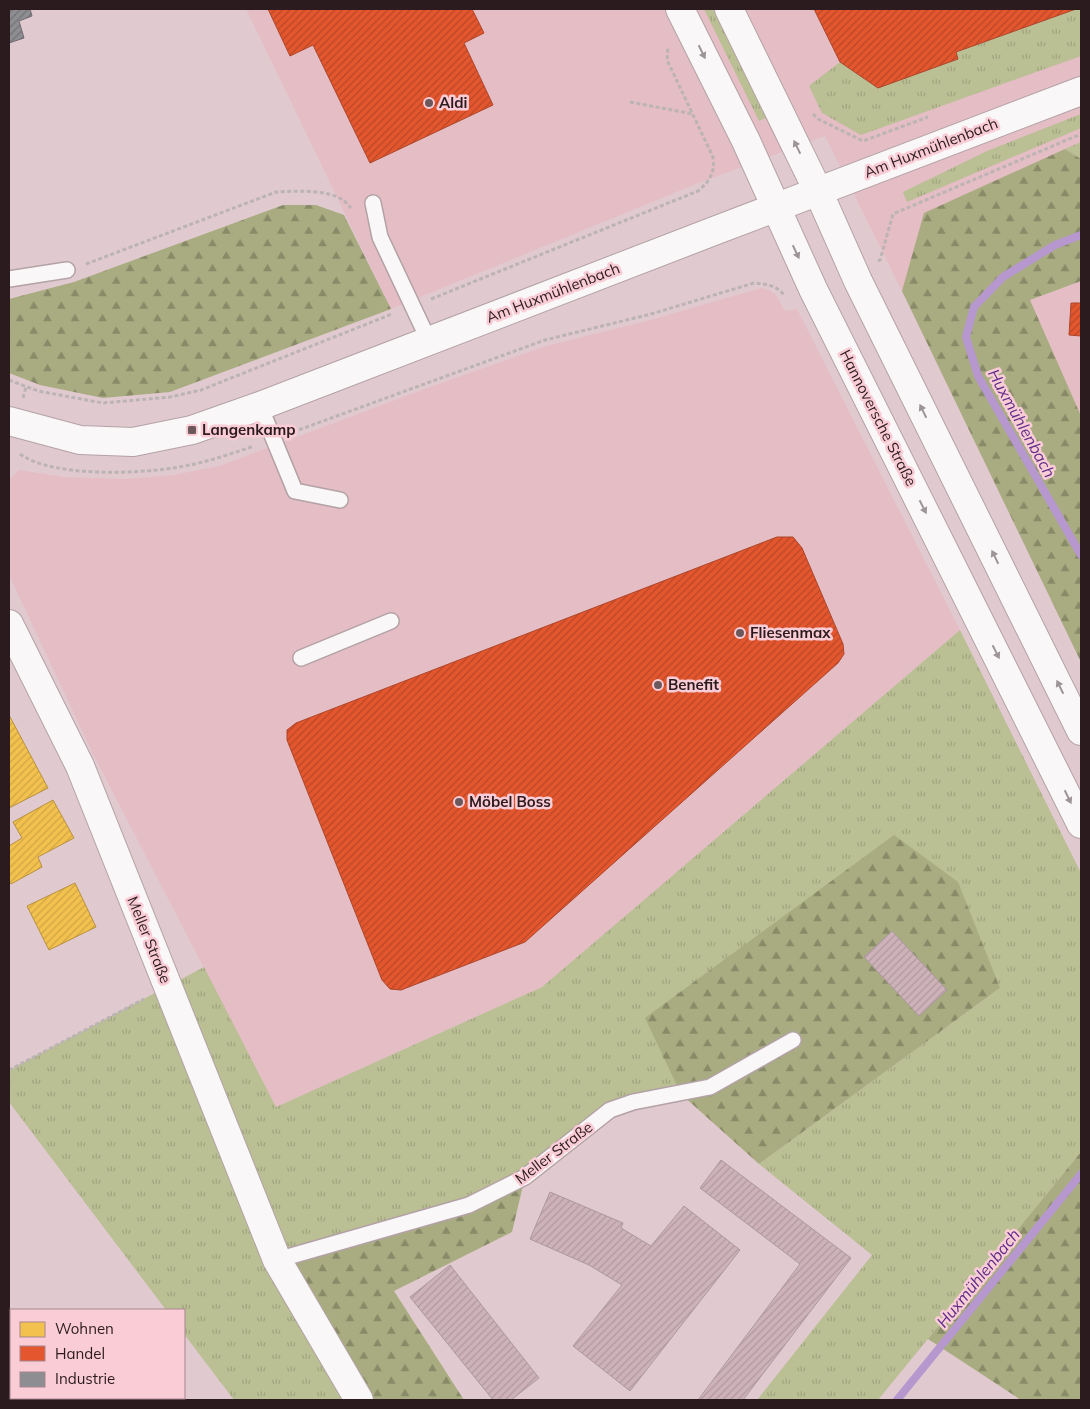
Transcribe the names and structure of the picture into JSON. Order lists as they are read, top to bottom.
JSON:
{
  "streets": {
    "street": ["Am Huxmühlenbach", "Hannoversche Straße", "Meller Straße"]
  },
  "crossings": [
    ["Am Huxmühlenbach", "Hannoversche Straße"]
  ],
  "water": ["Huxmühlenbach"],
  "places": {
    "other": [
      "Aldi",
      "Fliesenmax",
      "Benefit",
      "Möbel Boss"
    ],
    "transit": ["Langenkamp"]
  },
  "legend": ["Wohnen", "Handel", "Industrie"]
}
